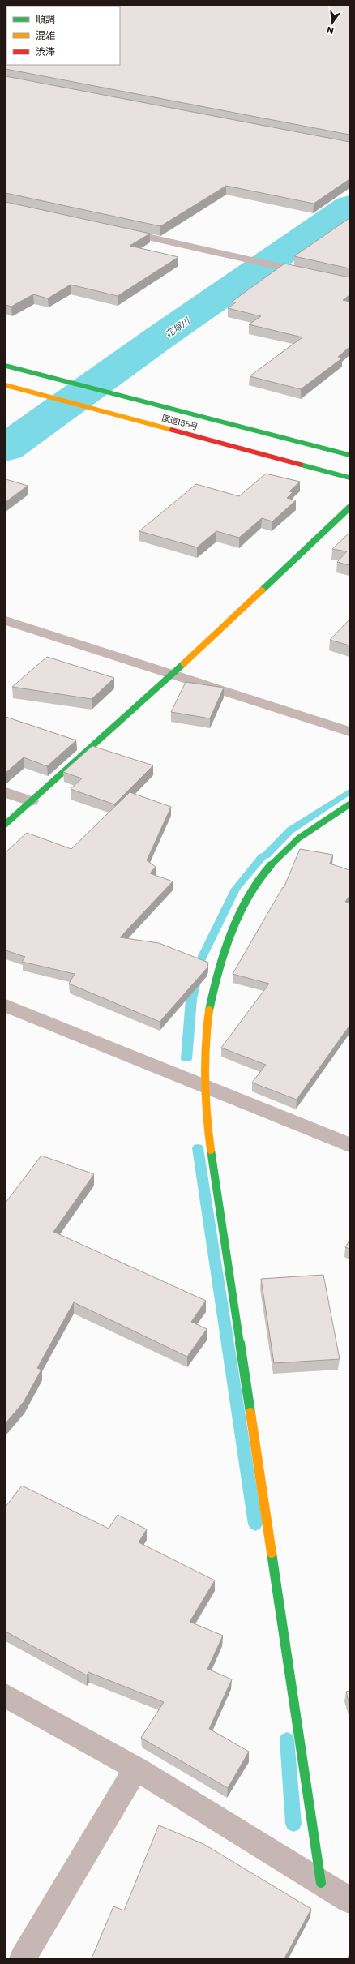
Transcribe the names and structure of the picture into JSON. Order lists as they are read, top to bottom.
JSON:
{
  "streets": {
    "main road": ["国道155号"]
  },
  "water": ["花塚川"],
  "legend": ["順調", "混雑", "渋滞"],
  "north": "bottom"
}
